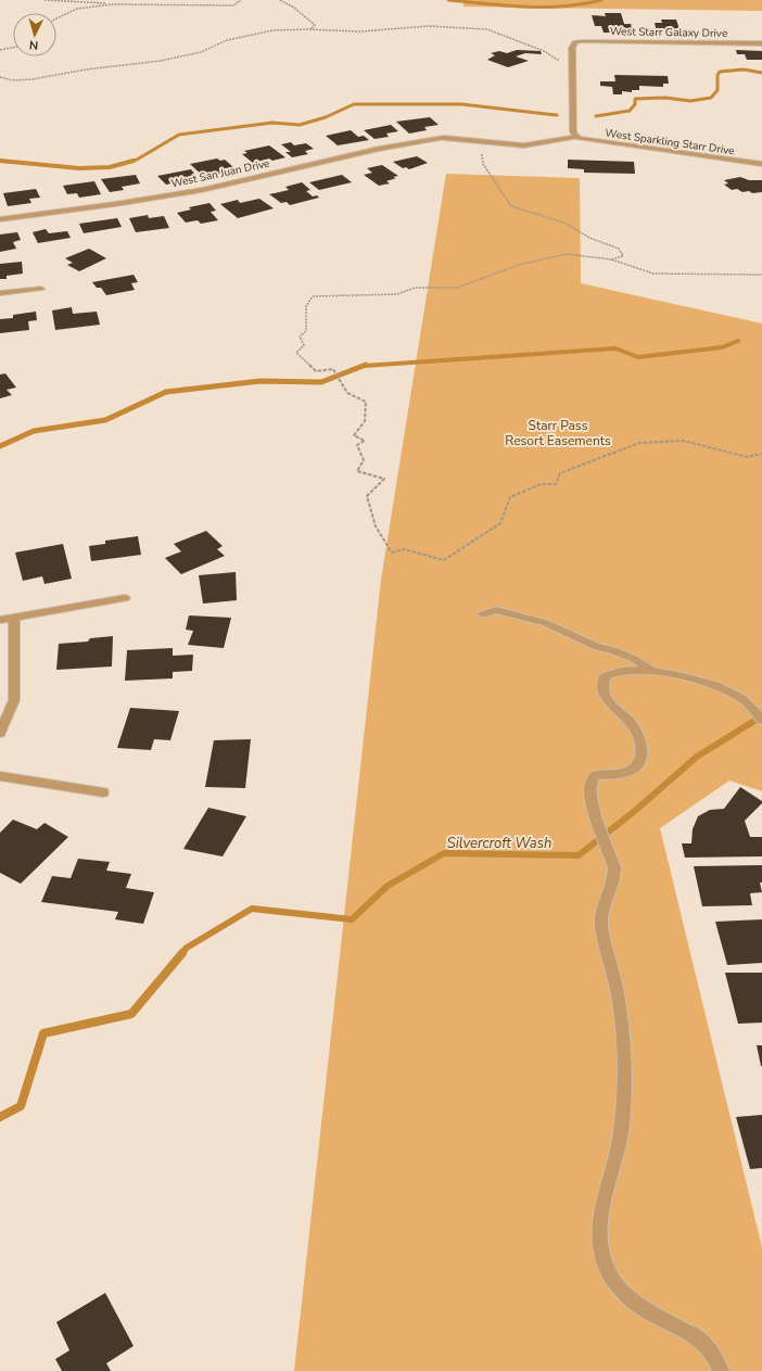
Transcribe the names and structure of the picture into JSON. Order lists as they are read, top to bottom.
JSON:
{
  "streets": {
    "street": ["West Starr Galaxy Drive", "West Sparkling Starr Drive", "West San Juan Drive"]
  },
  "crossings": [
    ["West Sparkling Starr Drive", "West San Juan Drive"]
  ],
  "water": ["Silvercroft Wash"],
  "parks": ["Starr Pass Resort Easements"],
  "north": "bottom"
}
